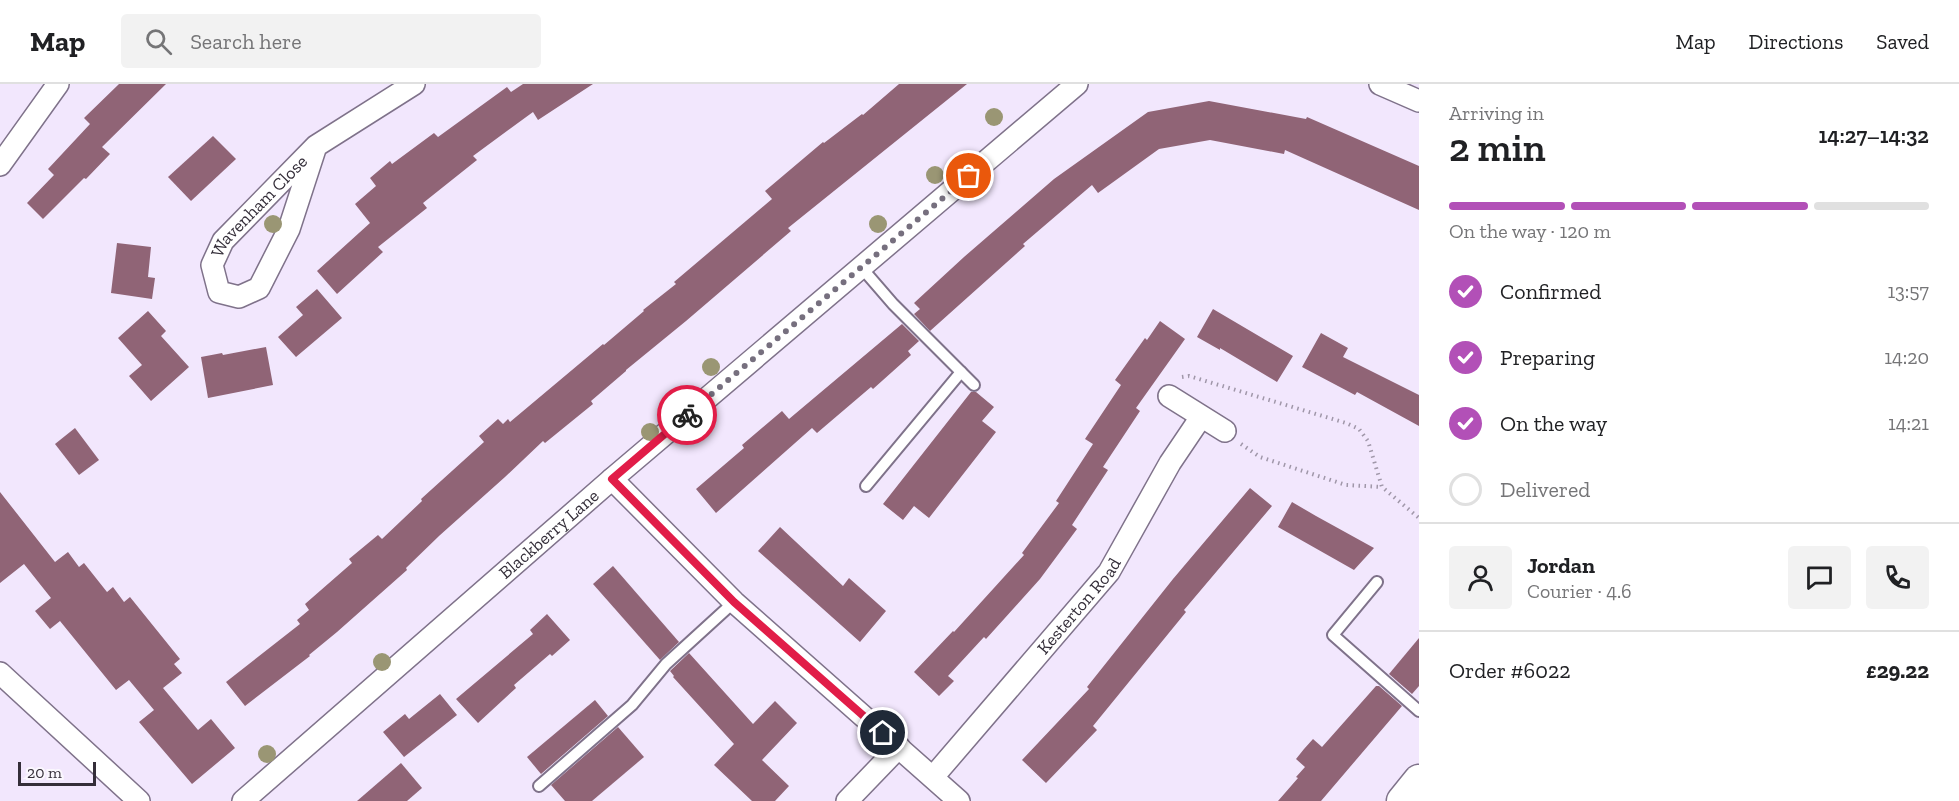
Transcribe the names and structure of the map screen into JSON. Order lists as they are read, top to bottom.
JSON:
{
  "streets": {
    "street": ["Wavenham Close", "Blackberry Lane", "Kesterton Road"]
  },
  "scale_bar": "20 m",
  "page": {
    "header": "Map",
    "search": "Search here",
    "nav": ["Map", "Directions", "Saved"],
    "heading": ["2 min", "Arriving in", "14:27–14:32"],
    "panel": [
      "Jordan",
      "Courier · 4.6",
      "Order #6022",
      "£29.22"
    ],
    "bar": "On the way · 120 m",
    "list": [
      ["Confirmed", "13:57"],
      ["Preparing", "14:20"],
      ["On the way", "14:21"],
      "Delivered"
    ],
    "scale": "20 m"
  }
}
